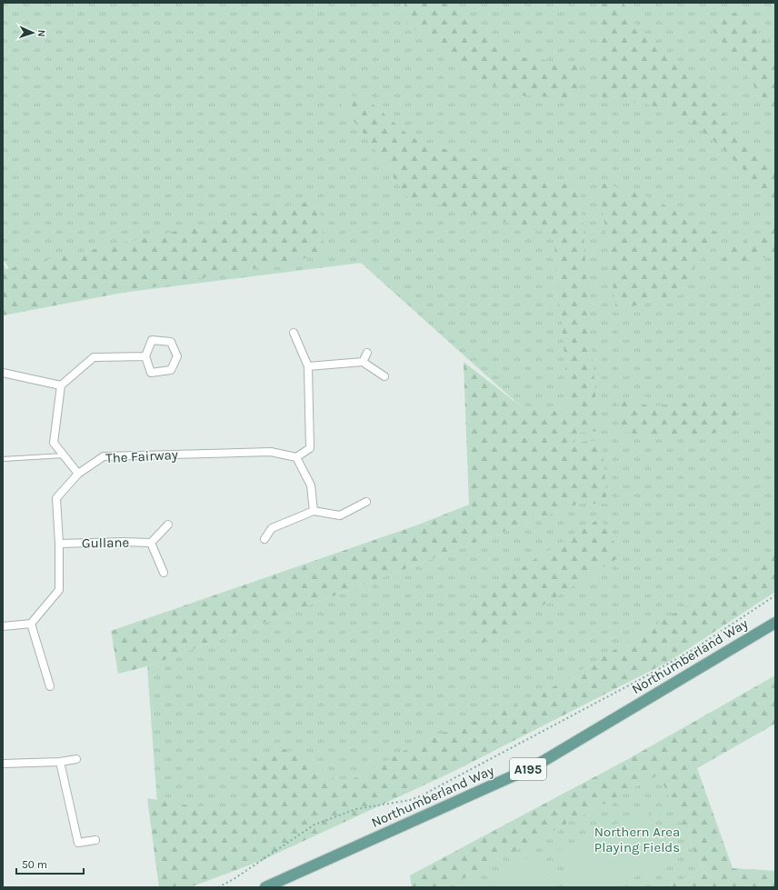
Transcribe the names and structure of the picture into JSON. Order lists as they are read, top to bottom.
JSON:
{
  "streets": {
    "main road": ["Northumberland Way", "A195"],
    "street": ["The Fairway", "Gullane"]
  },
  "crossings": [
    ["The Fairway", "Gullane"]
  ],
  "parks": ["Northern Area Playing Fields"],
  "scale_bar": "50 m",
  "north": "right"
}
